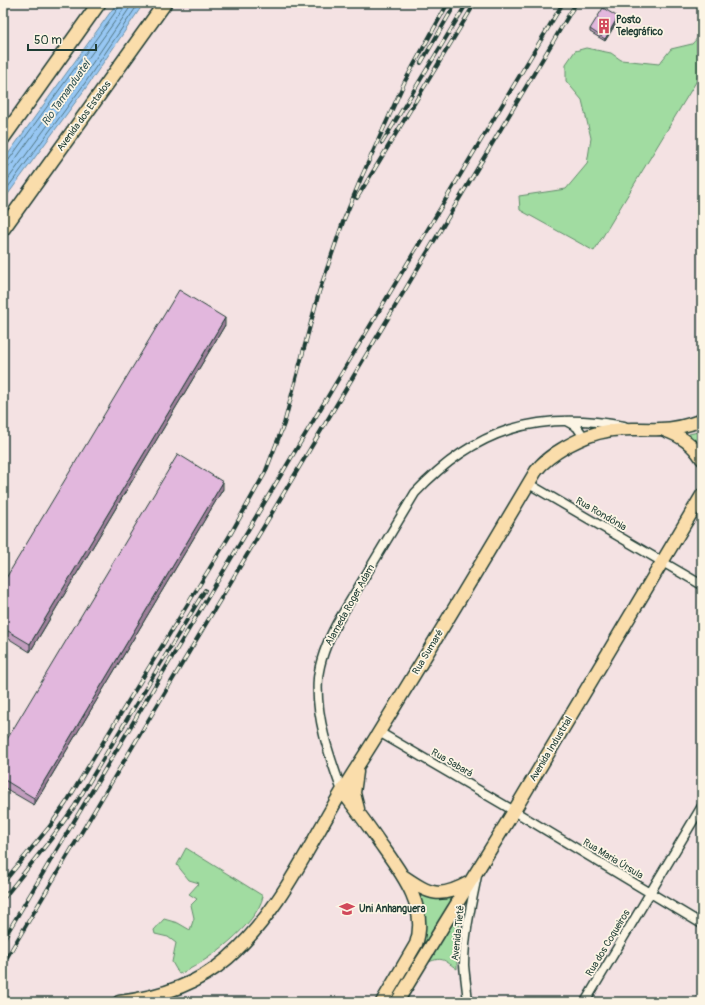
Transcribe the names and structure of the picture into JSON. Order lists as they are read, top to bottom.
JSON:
{
  "streets": {
    "highway": ["Avenida dos Estados"],
    "main road": ["Alameda Roger Adam", "Rua Sumaré", "Avenida Industrial"],
    "street": [
      "Rua Rondônia",
      "Rua Sabará",
      "Rua Maria Úrsula",
      "Avenida Tietê",
      "Rua dos Coqueiros"
    ]
  },
  "crossings": [
    ["Rua Rondônia", "Rua Sumaré"],
    ["Rua Rondônia", "Avenida Industrial"],
    ["Alameda Roger Adam", "Rua Sumaré"],
    ["Alameda Roger Adam", "Avenida Industrial"],
    ["Rua Sumaré", "Rua Sabará"],
    ["Avenida Industrial", "Rua Sabará"],
    ["Avenida Industrial", "Rua Maria Úrsula"],
    ["Avenida Industrial", "Avenida Tietê"],
    ["Rua Sabará", "Rua Maria Úrsula"],
    ["Rua Maria Úrsula", "Rua dos Coqueiros"]
  ],
  "water": ["Rio Tamanduateí"],
  "places": {
    "building": ["Posto Telegráfico"],
    "school or university": ["Uni Anhanguera"]
  },
  "scale_bar": "50 m"
}
